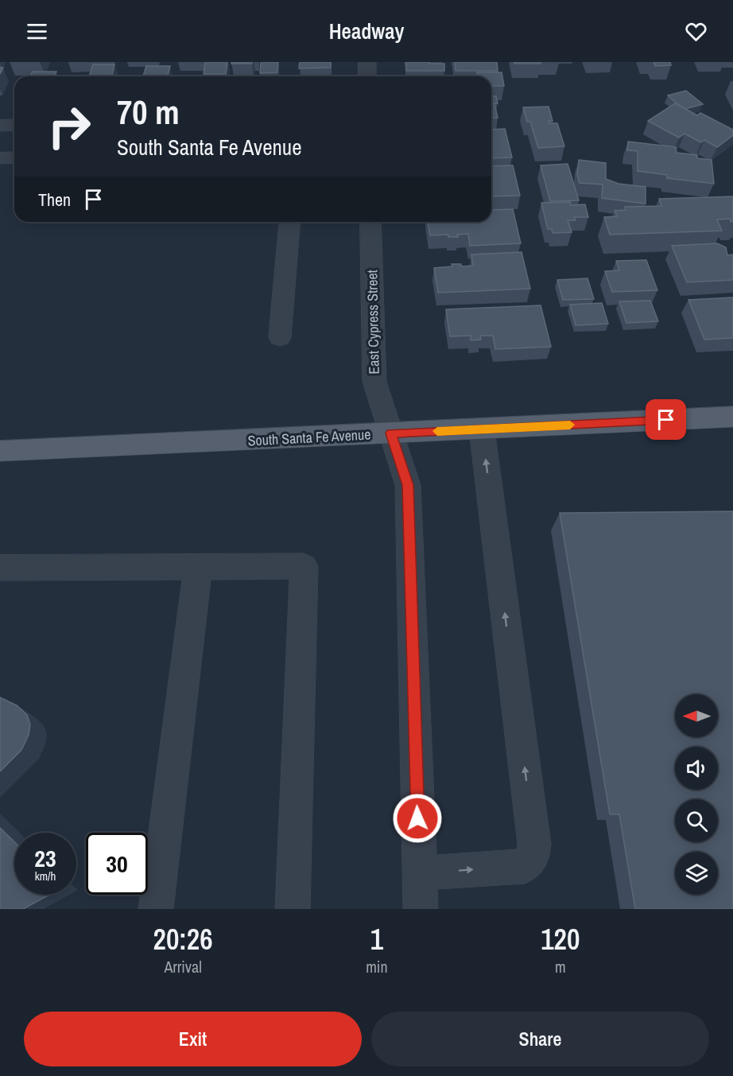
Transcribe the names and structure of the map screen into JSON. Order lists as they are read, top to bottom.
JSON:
{
  "streets": {
    "main road": ["South Santa Fe Avenue"],
    "street": ["East Cypress Street"]
  },
  "crossings": [
    ["East Cypress Street", "South Santa Fe Avenue"]
  ],
  "north": "left",
  "page": {
    "header": "Headway",
    "turn": ["70 m", "South Santa Fe Avenue"],
    "then": "Then",
    "speed": "23 km/h",
    "limit": "30",
    "eta": [
      "20:26",
      "Arrival",
      "1",
      "min",
      "120",
      "m"
    ],
    "buttons": ["Exit", "Share"]
  }
}
